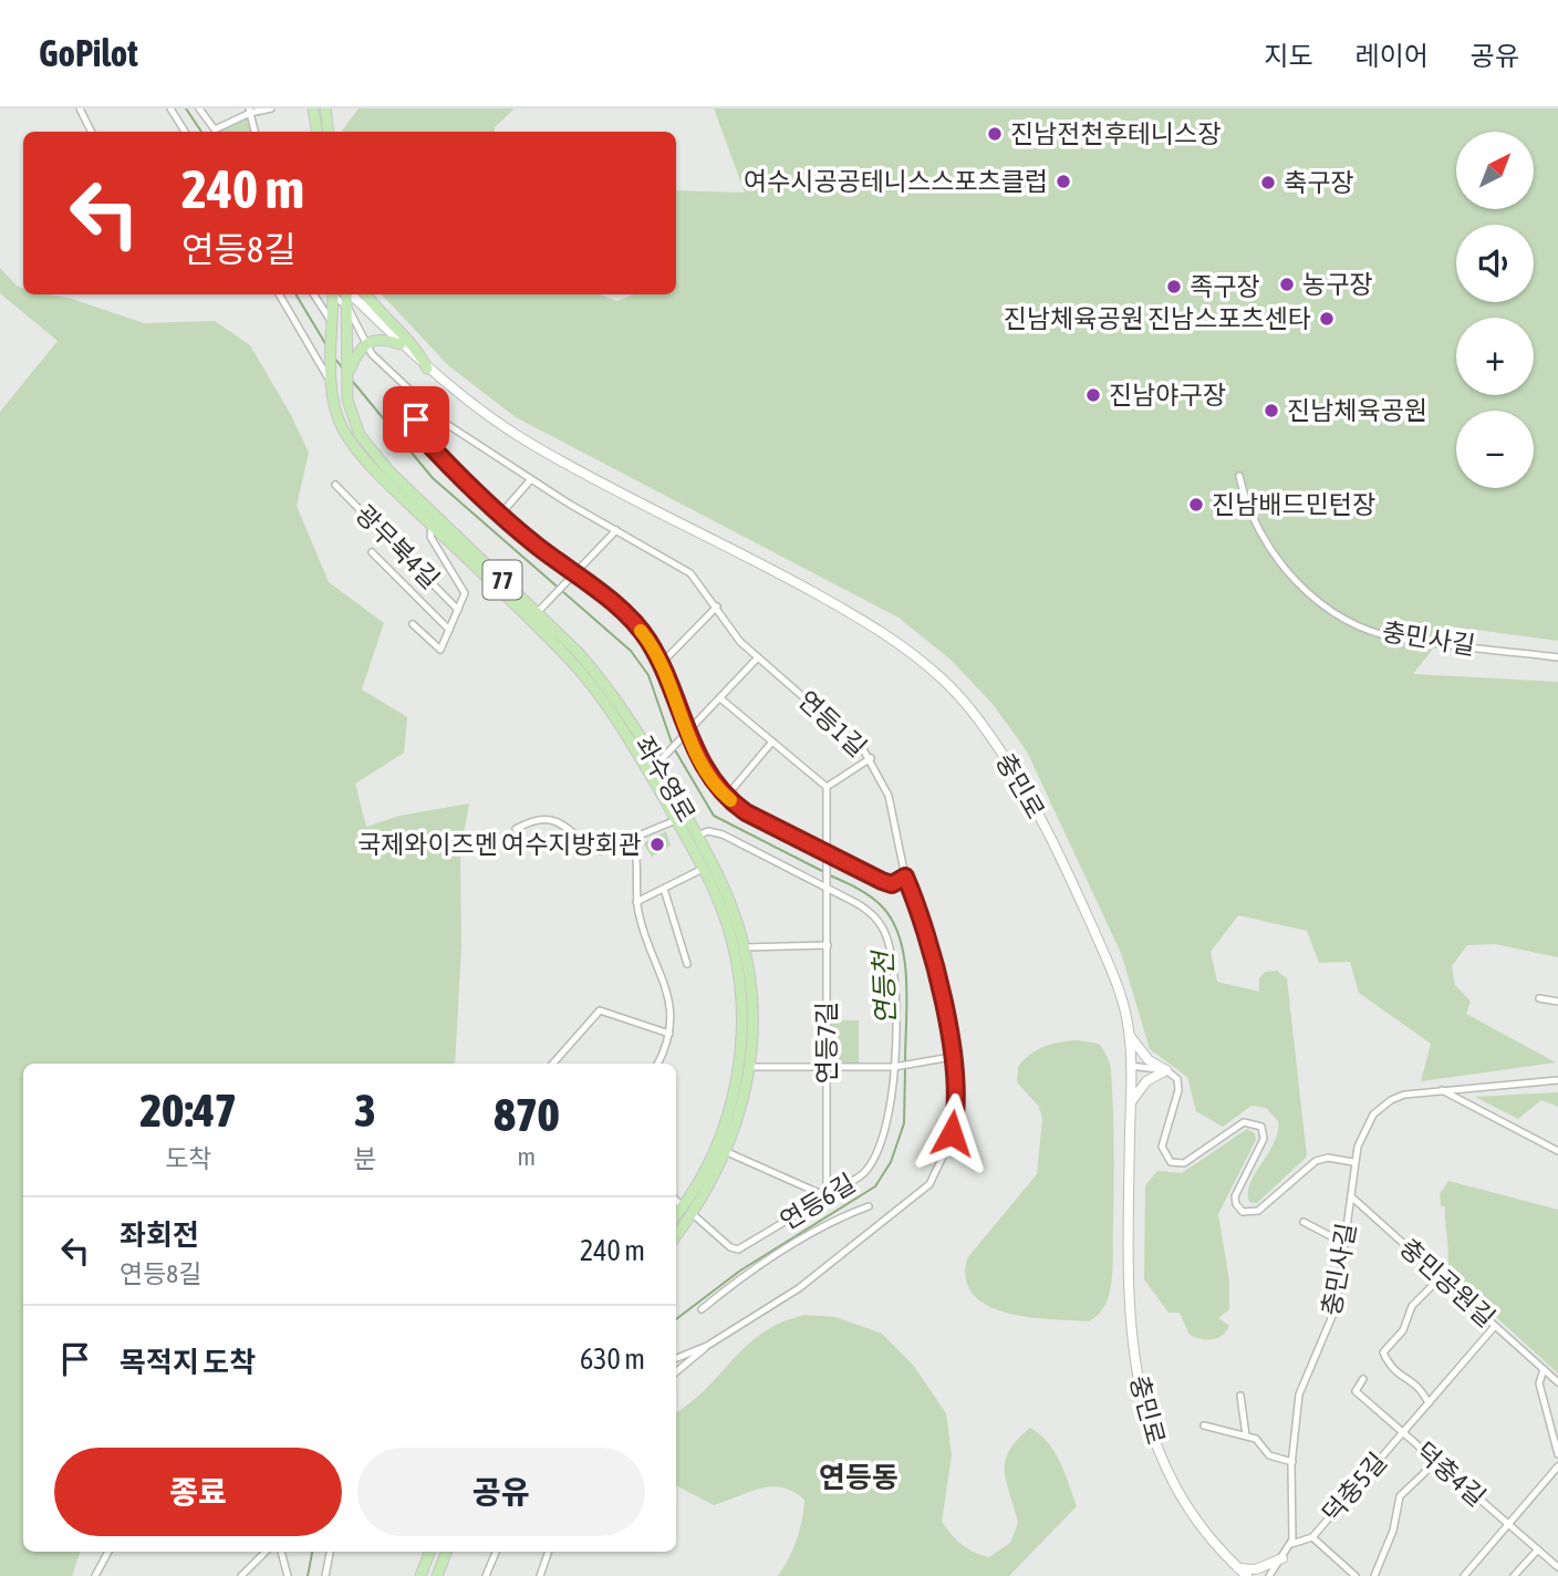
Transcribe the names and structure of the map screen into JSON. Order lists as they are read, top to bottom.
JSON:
{
  "streets": {
    "main road": ["77", "좌수영로"],
    "street": [
      "광무북4길",
      "충민사길",
      "연등1길",
      "충민로",
      "연등7길",
      "연등6길",
      "충민공원길",
      "덕충4길",
      "덕충5길"
    ]
  },
  "crossings": [
    ["광무북4길", "좌수영로"],
    ["77", "연등1길"],
    ["77", "좌수영로"],
    ["충민사길", "충민공원길"],
    ["좌수영로", "연등6길"],
    ["연등7길", "연등6길"],
    ["충민공원길", "덕충5길"],
    ["덕충4길", "덕충5길"]
  ],
  "districts": ["연등동"],
  "water": ["연등천"],
  "places": [
    "진남전천후테니스장",
    "여수시공공테니스스포츠클럽",
    "축구장",
    "농구장",
    "족구장",
    "진남체육공원 진남스포츠센타",
    "진남야구장",
    "진남체육공원",
    "진남배드민턴장",
    "국제와이즈멘 여수지방회관"
  ],
  "north": "top right",
  "page": {
    "header": "GoPilot",
    "nav": ["지도", "레이어", "공유"],
    "map_buttons": ["+", "−"],
    "turn": ["240 m", "연등8길"],
    "eta": [
      "20:47",
      "도착",
      "3",
      "분",
      "870",
      "m"
    ],
    "list": [
      {
        "name": "좌회전",
        "note": "연등8길",
        "value": "240 m"
      },
      {
        "name": "목적지 도착",
        "value": "630 m"
      }
    ],
    "buttons": ["종료", "공유"]
  }
}
